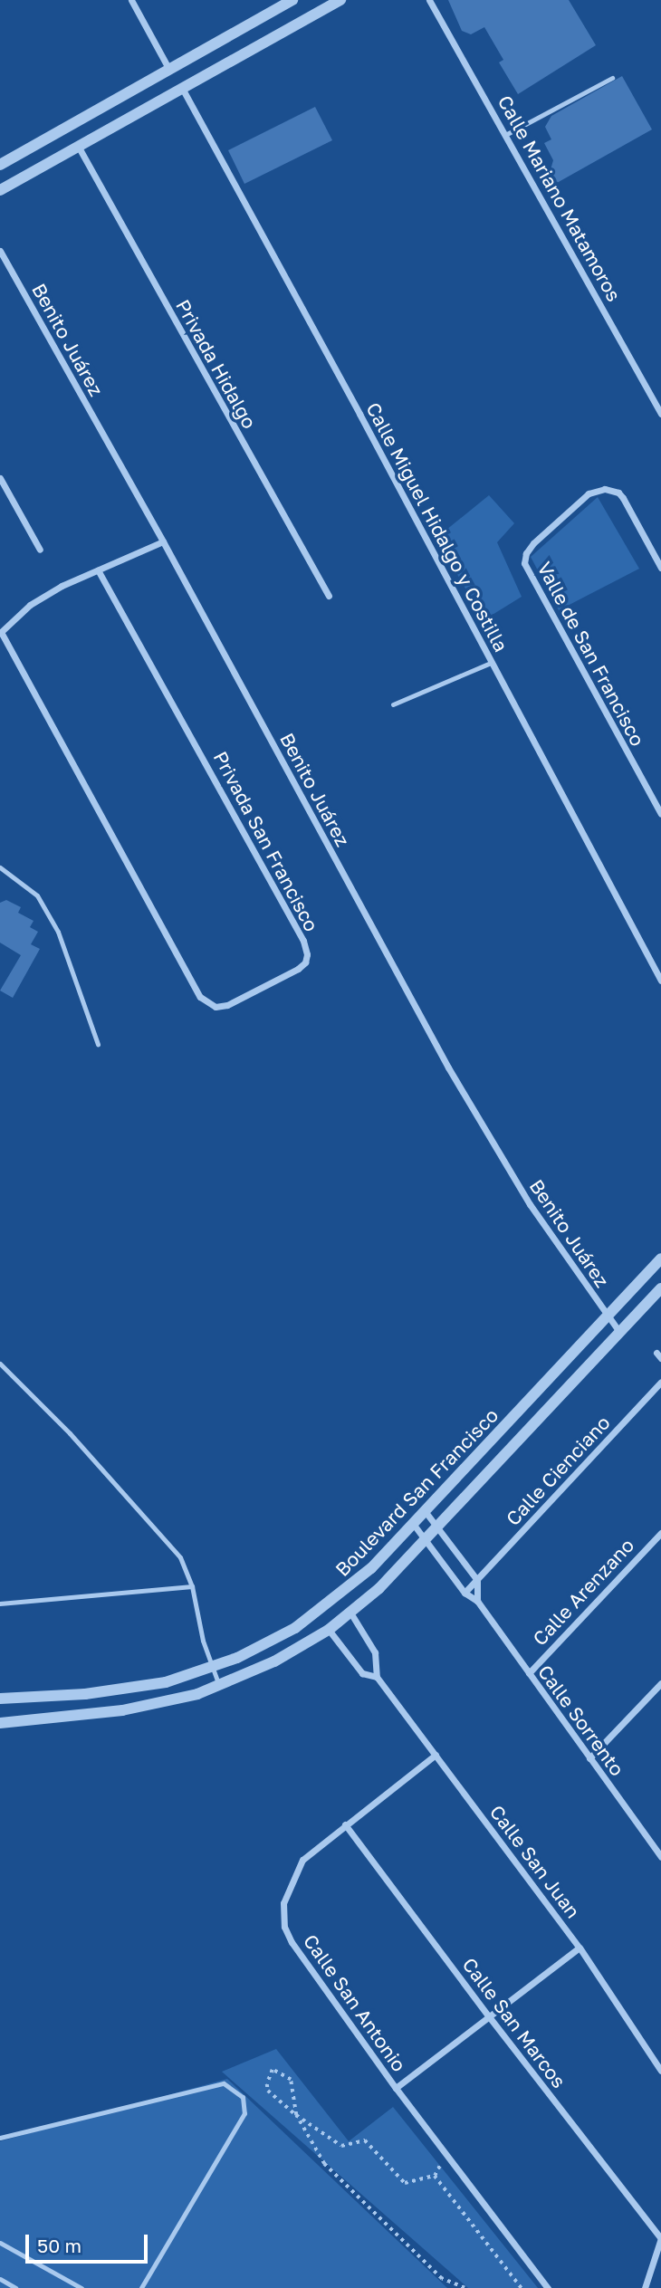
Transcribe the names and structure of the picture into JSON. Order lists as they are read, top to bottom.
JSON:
{
  "streets": {
    "street": [
      "Calle Mariano Matamoros",
      "Benito Juárez",
      "Privada Hidalgo",
      "Calle Miguel Hidalgo y Costilla",
      "Valle de San Francisco",
      "Privada San Francisco",
      "Calle Cienciano",
      "Boulevard San Francisco",
      "Calle Arenzano",
      "Calle Sorrento",
      "Calle San Juan",
      "Calle San Antonio",
      "Calle San Marcos"
    ]
  },
  "crossings": [
    ["Benito Juárez", "Boulevard San Francisco"],
    ["Calle Cienciano", "Calle Sorrento"],
    ["Boulevard San Francisco", "Calle Sorrento"],
    ["Boulevard San Francisco", "Calle San Juan"],
    ["Calle Arenzano", "Calle Sorrento"],
    ["Calle San Juan", "Calle San Antonio"],
    ["Calle San Antonio", "Calle San Marcos"]
  ],
  "scale_bar": "50 m"
}
